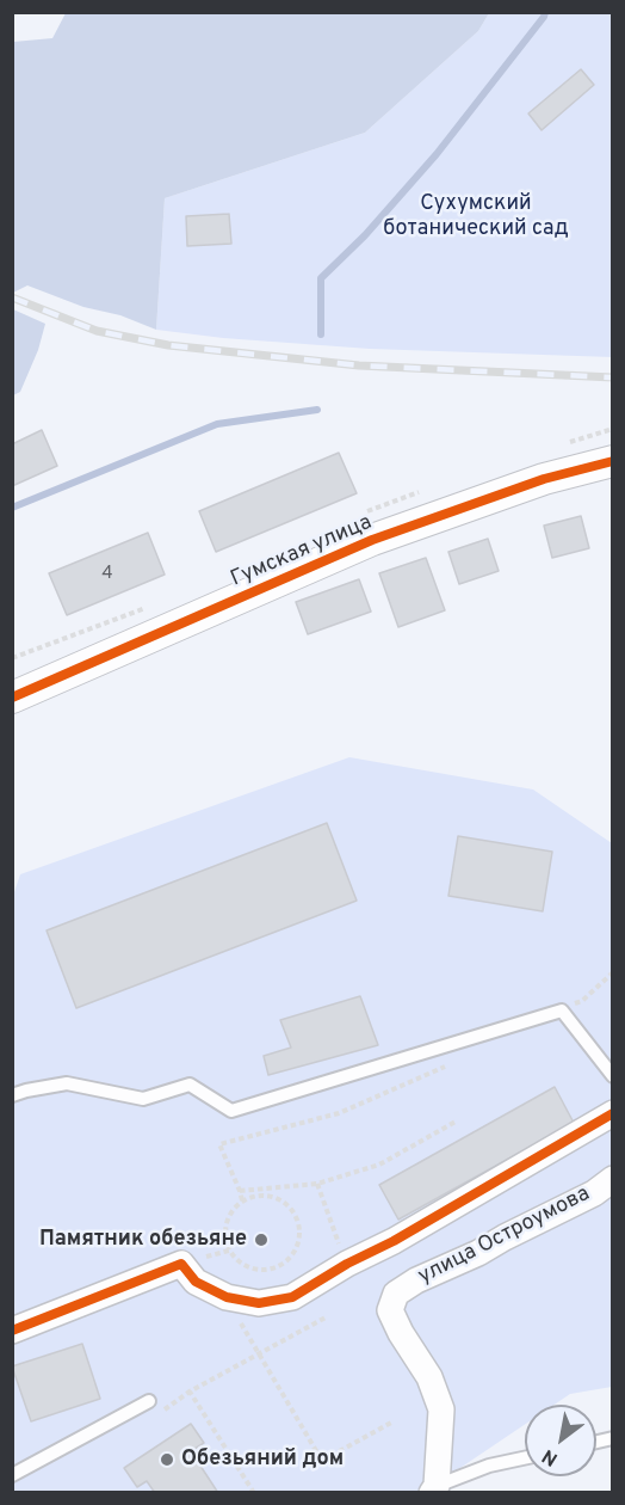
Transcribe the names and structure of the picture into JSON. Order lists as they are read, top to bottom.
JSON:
{
  "streets": {
    "street": ["Гумская улица", "улица Остроумова"]
  },
  "parks": ["Сухумский ботанический сад"],
  "places": ["Памятник обезьяне", "Обезьяний дом"],
  "house_numbers": ["4"],
  "north": "bottom left"
}
